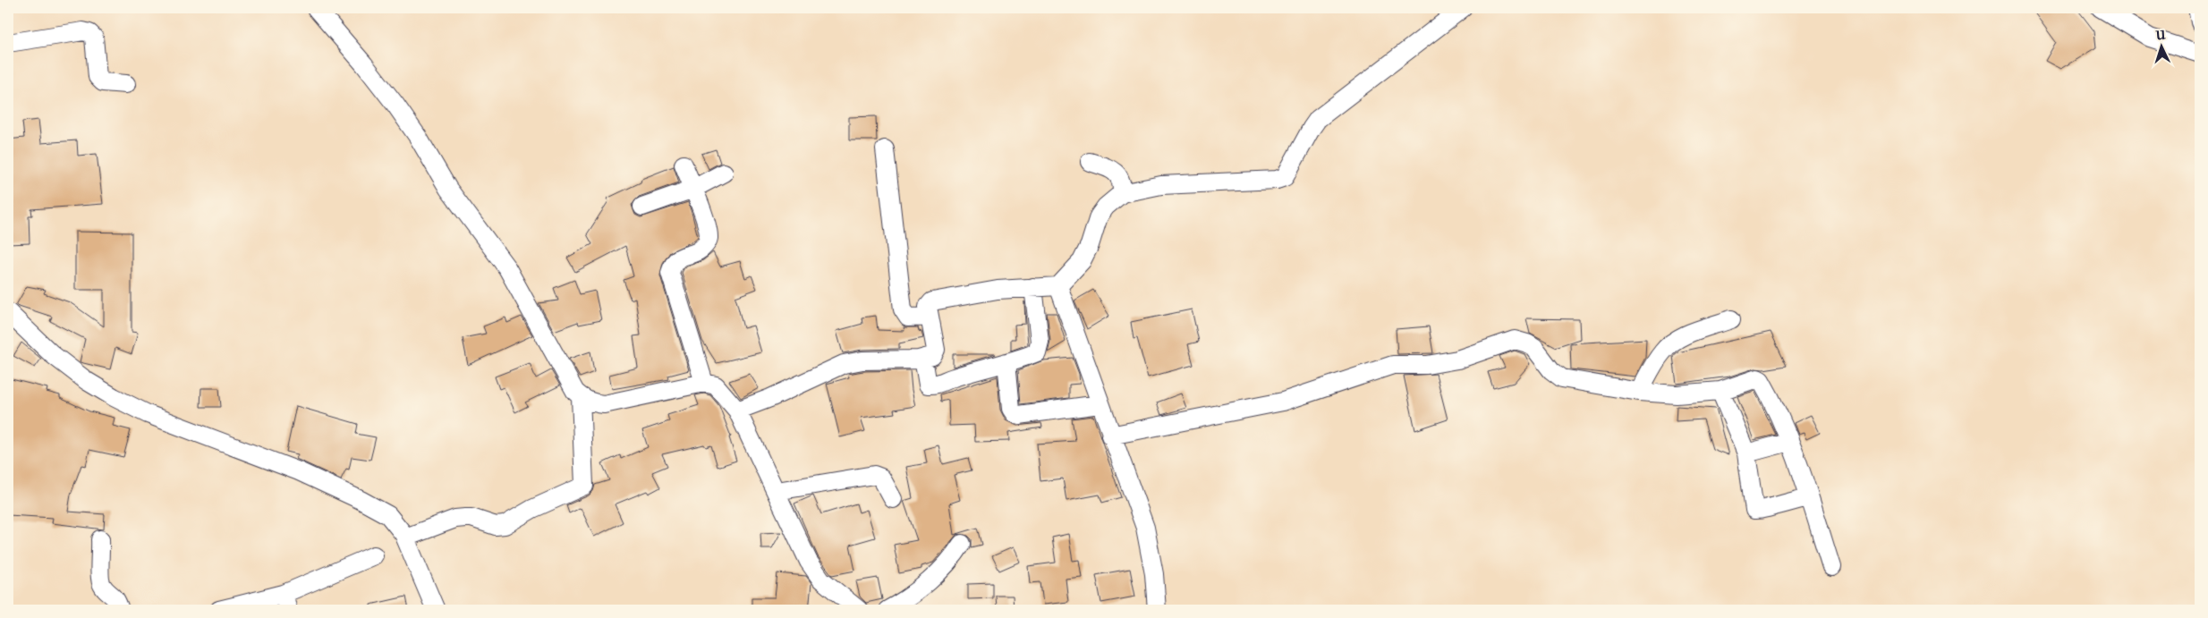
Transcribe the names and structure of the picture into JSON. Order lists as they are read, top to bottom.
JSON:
{
  "north": "top"
}
